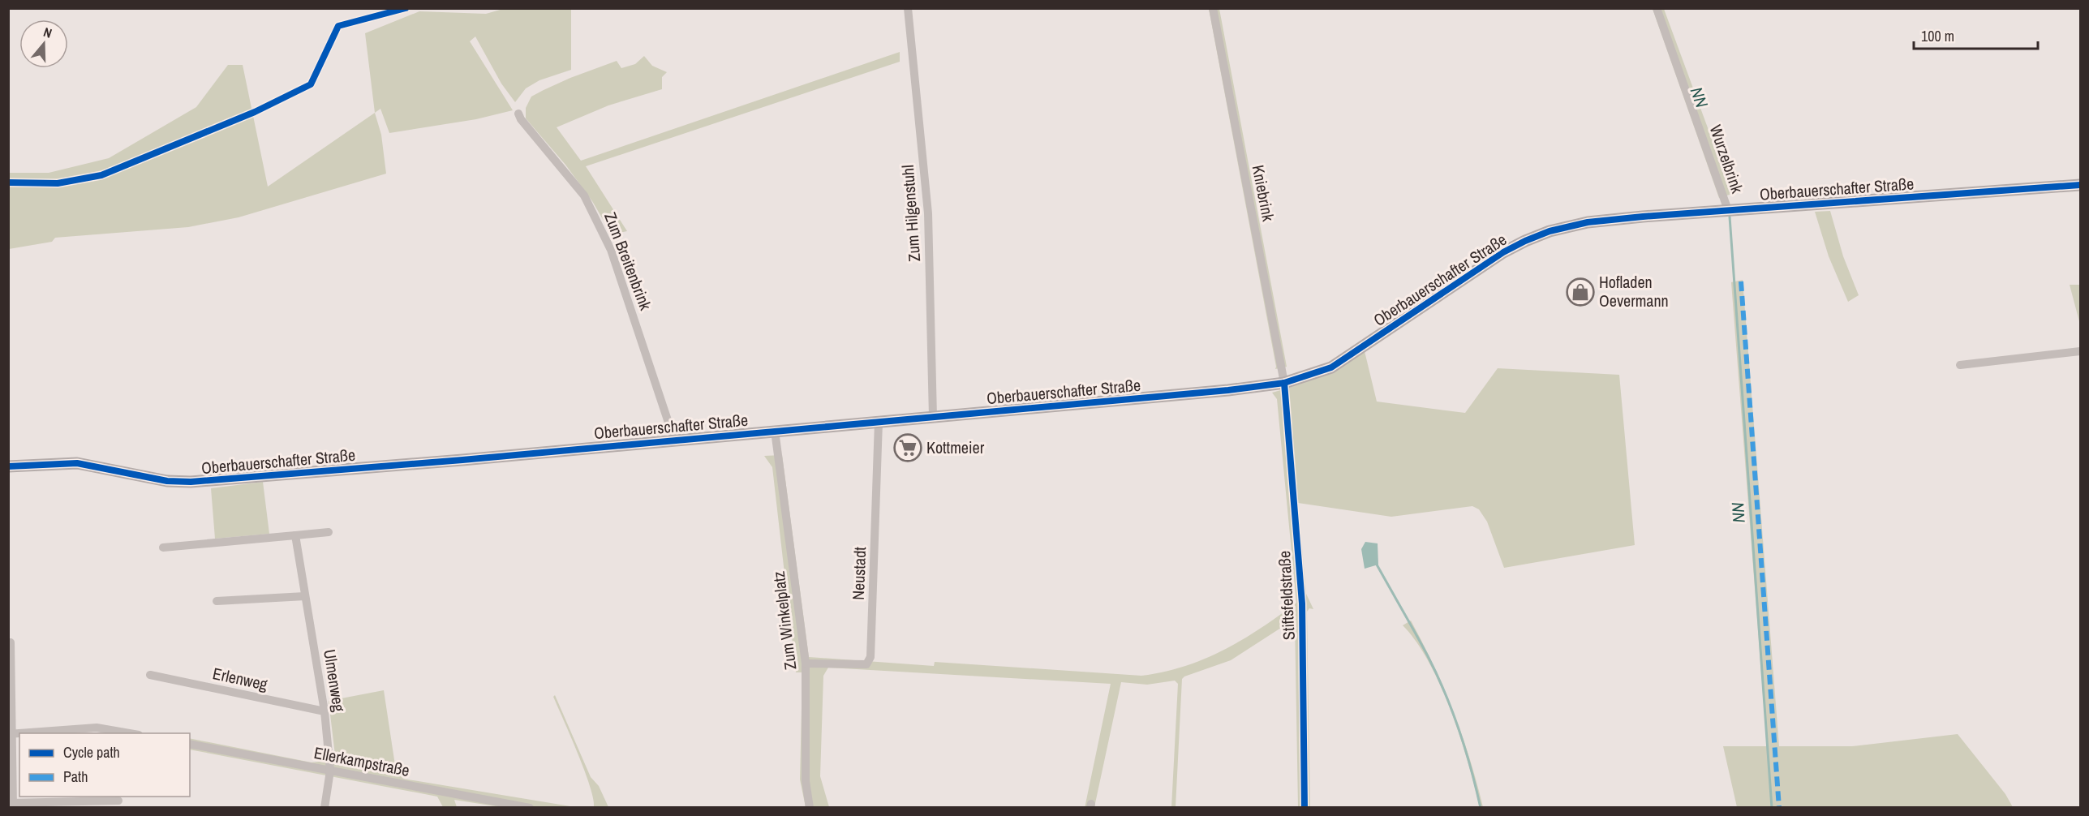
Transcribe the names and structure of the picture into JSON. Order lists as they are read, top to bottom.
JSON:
{
  "streets": {
    "main road": ["Oberbauerschafter Straße"],
    "street": [
      "Wurzelbrink",
      "Kniebrink",
      "Zum Hilgenstuhl",
      "Zum Breitenbrink",
      "Neustadt",
      "Stiftsfeldstraße",
      "Zum Winkelplatz",
      "Erlenweg",
      "Ulmenweg",
      "Ellerkampstraße"
    ]
  },
  "crossings": [
    ["Wurzelbrink", "Oberbauerschafter Straße"],
    ["Oberbauerschafter Straße", "Kniebrink"],
    ["Oberbauerschafter Straße", "Zum Hilgenstuhl"],
    ["Oberbauerschafter Straße", "Zum Breitenbrink"],
    ["Oberbauerschafter Straße", "Neustadt"],
    ["Oberbauerschafter Straße", "Stiftsfeldstraße"],
    ["Oberbauerschafter Straße", "Zum Winkelplatz"],
    ["Kniebrink", "Stiftsfeldstraße"],
    ["Neustadt", "Zum Winkelplatz"],
    ["Erlenweg", "Ulmenweg"],
    ["Ulmenweg", "Ellerkampstraße"]
  ],
  "water": ["NN"],
  "places": {
    "shop": ["Hofladen Oevermann"],
    "supermarket": ["Kottmeier"]
  },
  "legend": ["Cycle path", "Path"],
  "scale_bar": "100 m",
  "north": "top"
}
